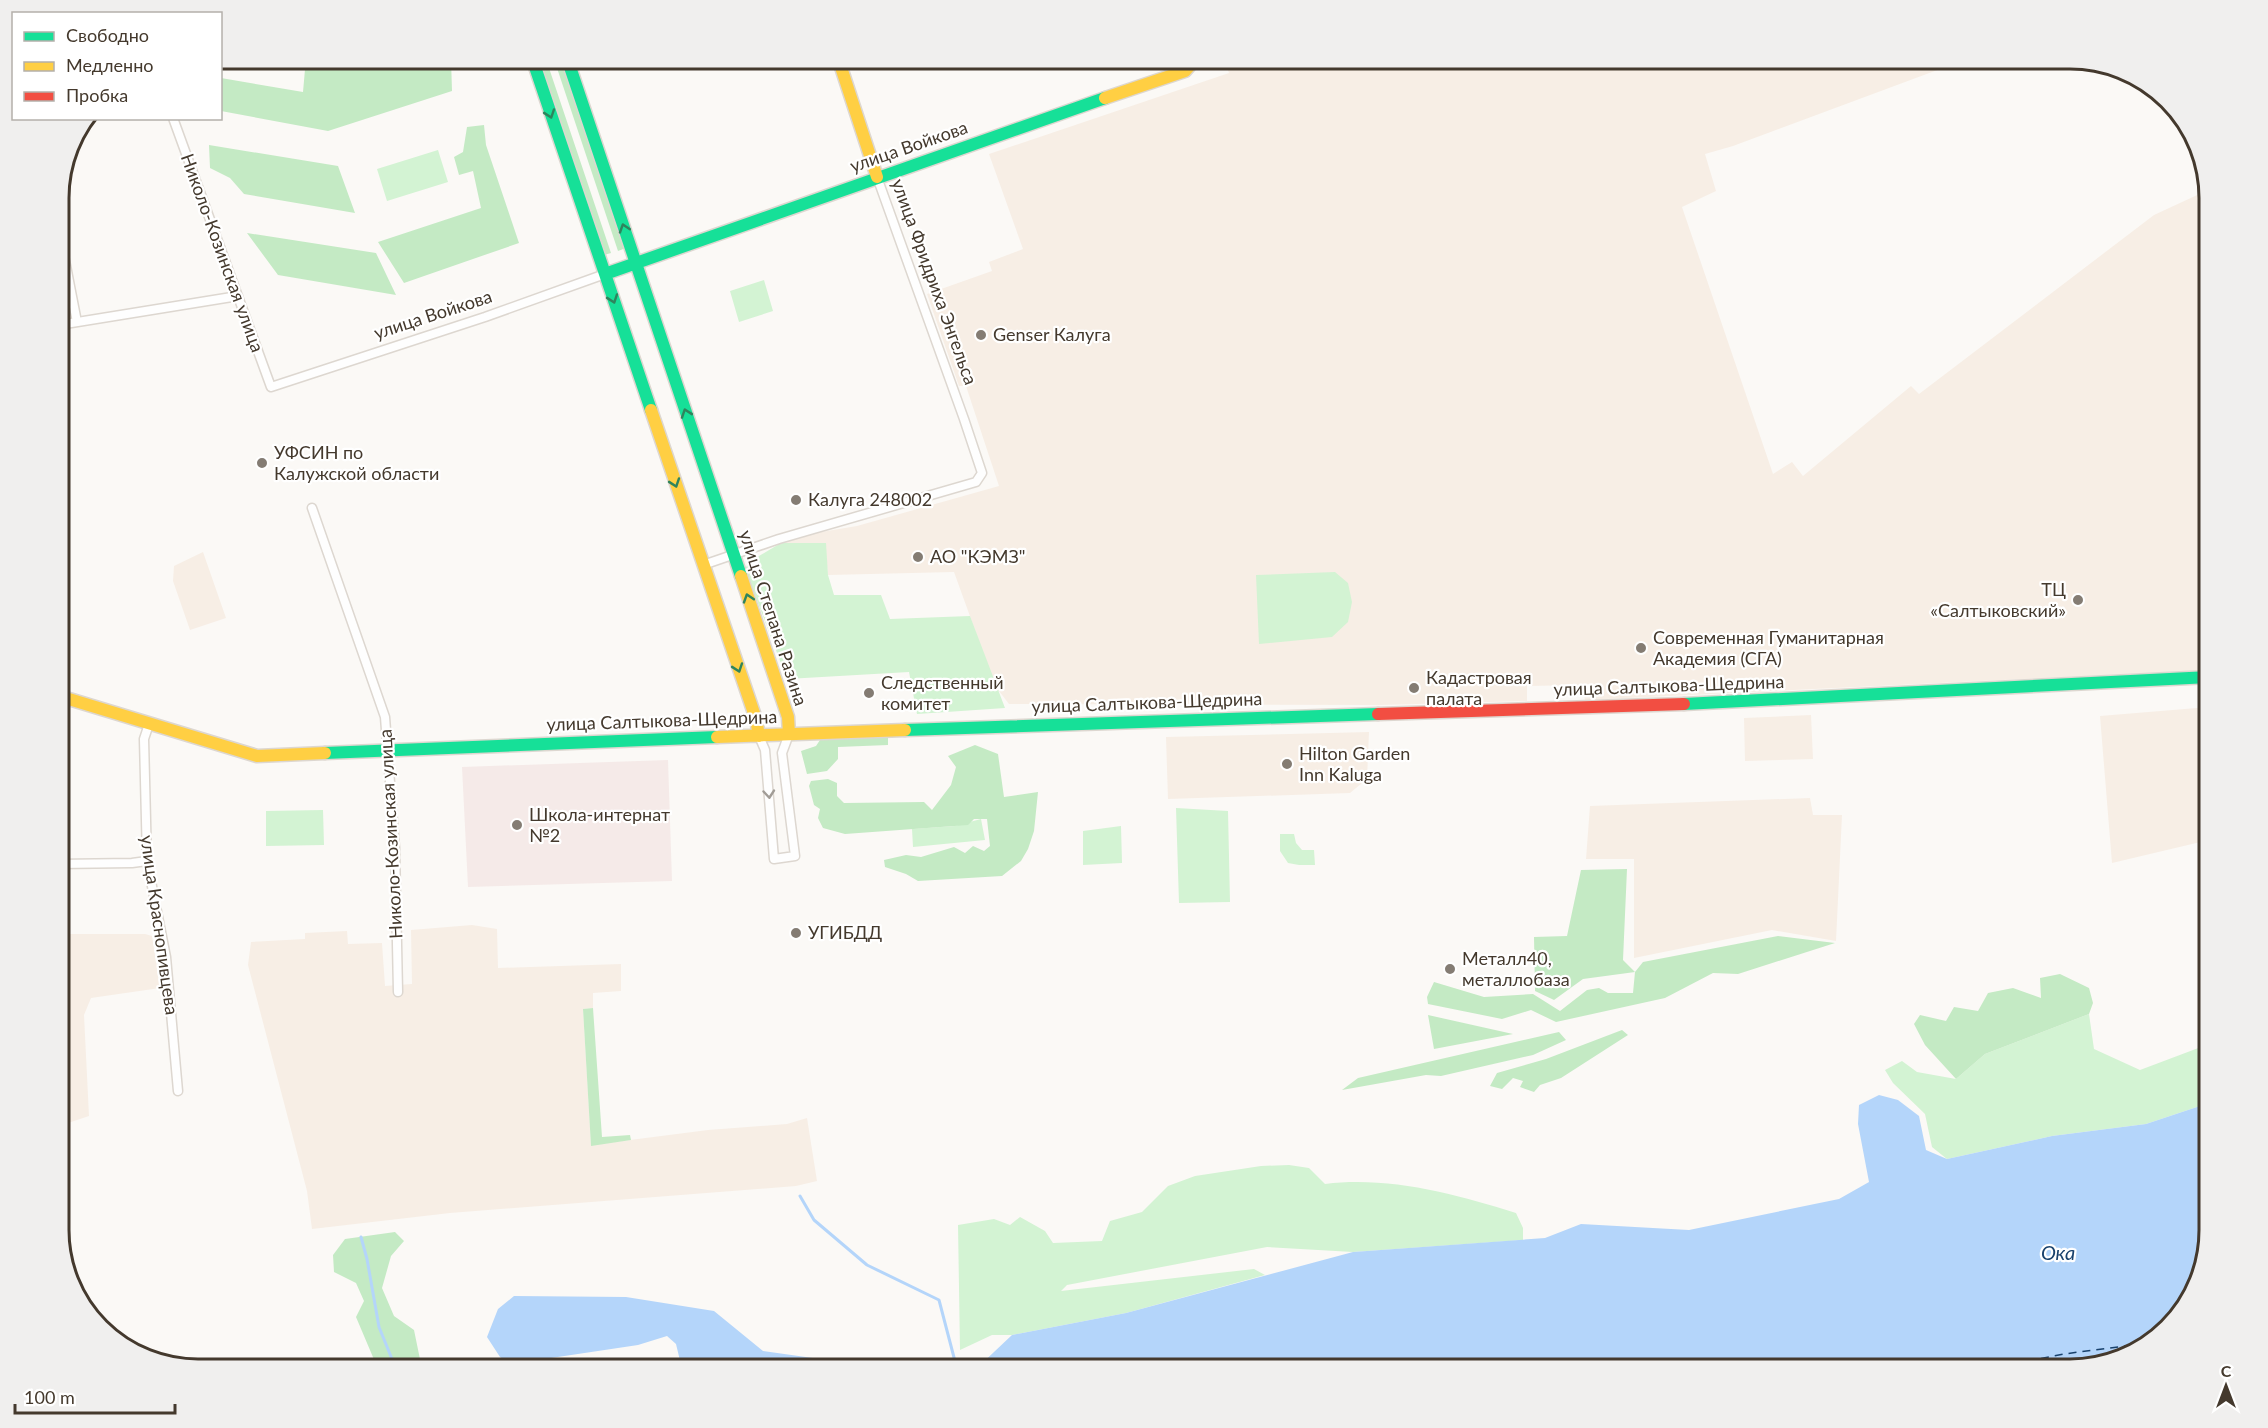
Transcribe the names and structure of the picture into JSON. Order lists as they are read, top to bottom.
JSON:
{
  "streets": {
    "main road": [
      "улица Войкова",
      "улица Фридриха Энгельса",
      "улица Степана Разина",
      "улица Салтыкова-Щедрина"
    ],
    "street": ["Николо-Козинская улица", "улица Краснопивцева"]
  },
  "crossings": [
    ["улица Войкова", "Николо-Козинская улица"],
    ["улица Войкова", "улица Фридриха Энгельса"],
    ["улица Войкова", "улица Степана Разина"],
    ["Николо-Козинская улица", "улица Салтыкова-Щедрина"],
    ["улица Фридриха Энгельса", "улица Степана Разина"],
    ["улица Степана Разина", "улица Салтыкова-Щедрина"],
    ["улица Салтыкова-Щедрина", "улица Краснопивцева"]
  ],
  "water": ["Ока"],
  "places": [
    "Genser Калуга",
    "УФСИН по Калужской области",
    "Калуга 248002",
    "АО \"КЭМЗ\"",
    "ТЦ «Салтыковский»",
    "Современная Гуманитарная Академия (СГА)",
    "Кадастровая палата",
    "Следственный комитет",
    "Hilton Garden Inn Kaluga",
    "Школа-интернат №2",
    "УГИБДД",
    "Металл40, металлобаза"
  ],
  "legend": ["Свободно", "Медленно", "Пробка"],
  "scale_bar": "100 m",
  "north": "top"
}
